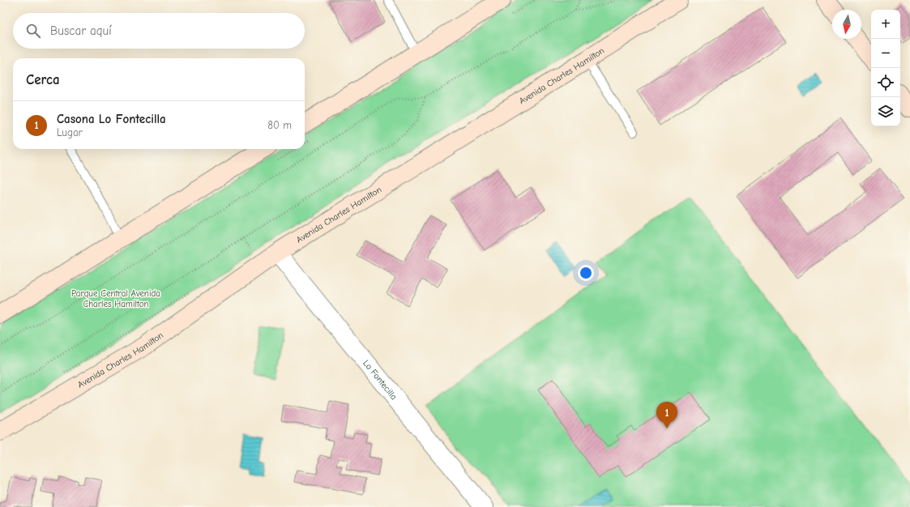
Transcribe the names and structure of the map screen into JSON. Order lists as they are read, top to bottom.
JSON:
{
  "streets": {
    "main road": ["Avenida Charles Hamilton"],
    "street": ["Lo Fontecilla"]
  },
  "crossings": [
    ["Avenida Charles Hamilton", "Lo Fontecilla"]
  ],
  "parks": ["Parque Central Avenida Charles Hamilton"],
  "north": "bottom",
  "page": {
    "map_buttons": ["+", "−"],
    "search": "Buscar aquí",
    "heading": "Cerca",
    "list": [
      {
        "mark": "1",
        "name": "Casona Lo Fontecilla",
        "note": "Lugar",
        "value": "80 m"
      }
    ],
    "pins": "1"
  }
}
